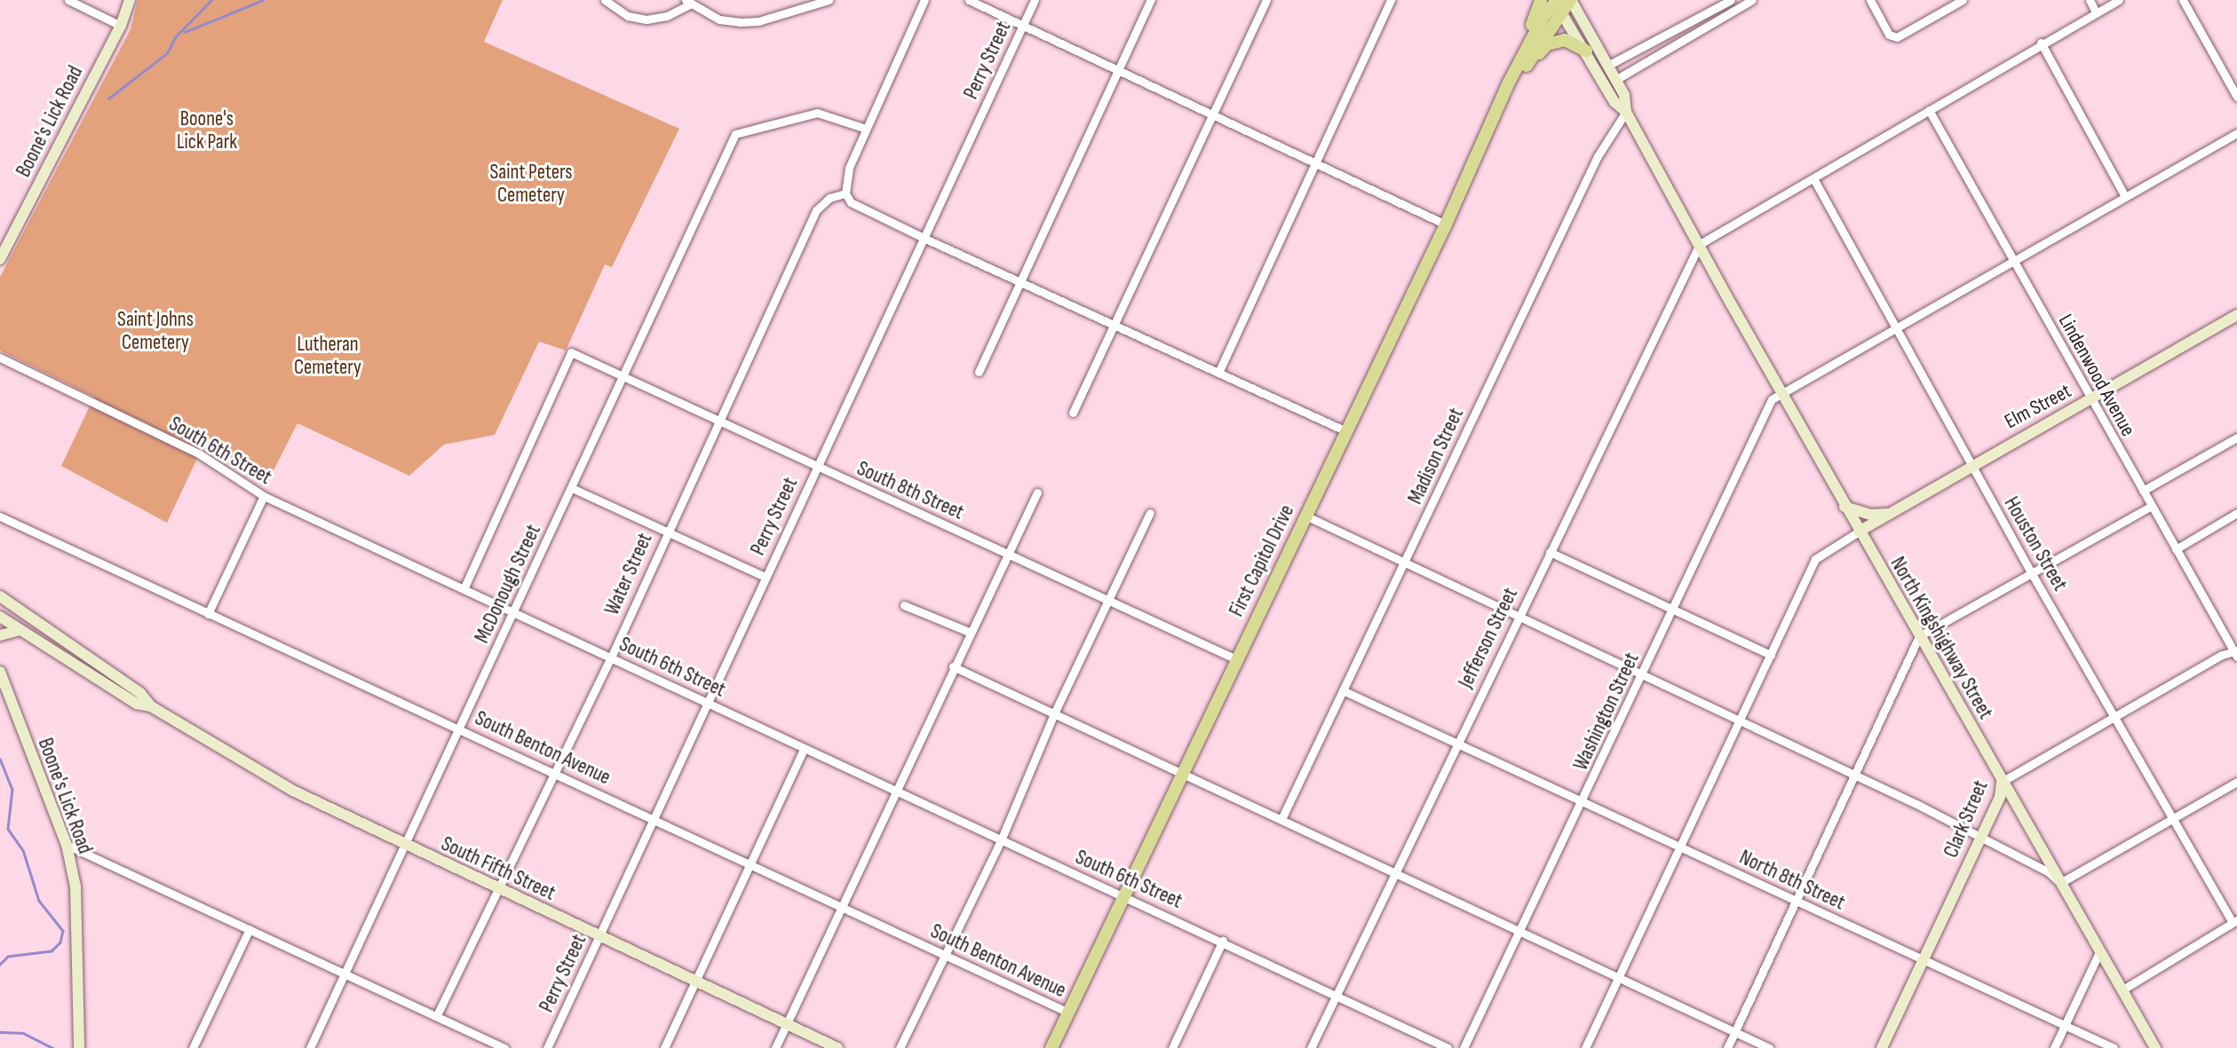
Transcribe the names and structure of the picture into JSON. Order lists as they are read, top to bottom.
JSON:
{
  "streets": {
    "main road": [
      "Boone's Lick Road",
      "Elm Street",
      "First Capitol Drive",
      "North Kingshighway Street",
      "Clark Street",
      "South Fifth Street"
    ],
    "street": [
      "Perry Street",
      "Lindenwood Avenue",
      "South 6th Street",
      "Madison Street",
      "South 8th Street",
      "Houston Street",
      "Water Street",
      "McDonough Street",
      "Jefferson Street",
      "Washington Street",
      "South Benton Avenue",
      "North 8th Street"
    ]
  },
  "crossings": [
    ["Perry Street", "South 6th Street"],
    ["Perry Street", "South 8th Street"],
    ["Perry Street", "South Benton Avenue"],
    ["Perry Street", "South Fifth Street"],
    ["Lindenwood Avenue", "Elm Street"],
    ["Lindenwood Avenue", "Clark Street"],
    ["Elm Street", "Houston Street"],
    ["Elm Street", "North Kingshighway Street"],
    ["South 6th Street", "South 8th Street"],
    ["South 6th Street", "First Capitol Drive"],
    ["South 6th Street", "Water Street"],
    ["South 6th Street", "McDonough Street"],
    ["South 6th Street", "Jefferson Street"],
    ["Madison Street", "North Kingshighway Street"],
    ["South 8th Street", "First Capitol Drive"],
    ["South 8th Street", "Water Street"],
    ["South 8th Street", "McDonough Street"],
    ["Houston Street", "Clark Street"],
    ["First Capitol Drive", "South Benton Avenue"],
    ["Water Street", "South Benton Avenue"],
    ["Water Street", "South Fifth Street"],
    ["McDonough Street", "South Benton Avenue"],
    ["McDonough Street", "South Fifth Street"],
    ["Jefferson Street", "North Kingshighway Street"],
    ["Jefferson Street", "North 8th Street"],
    ["North Kingshighway Street", "Washington Street"],
    ["North Kingshighway Street", "Clark Street"],
    ["Washington Street", "North 8th Street"],
    ["Clark Street", "North 8th Street"]
  ],
  "parks": [
    "Boone's Lick Park",
    "Saint Peters Cemetery",
    "Saint Johns Cemetery",
    "Lutheran Cemetery"
  ]
}
